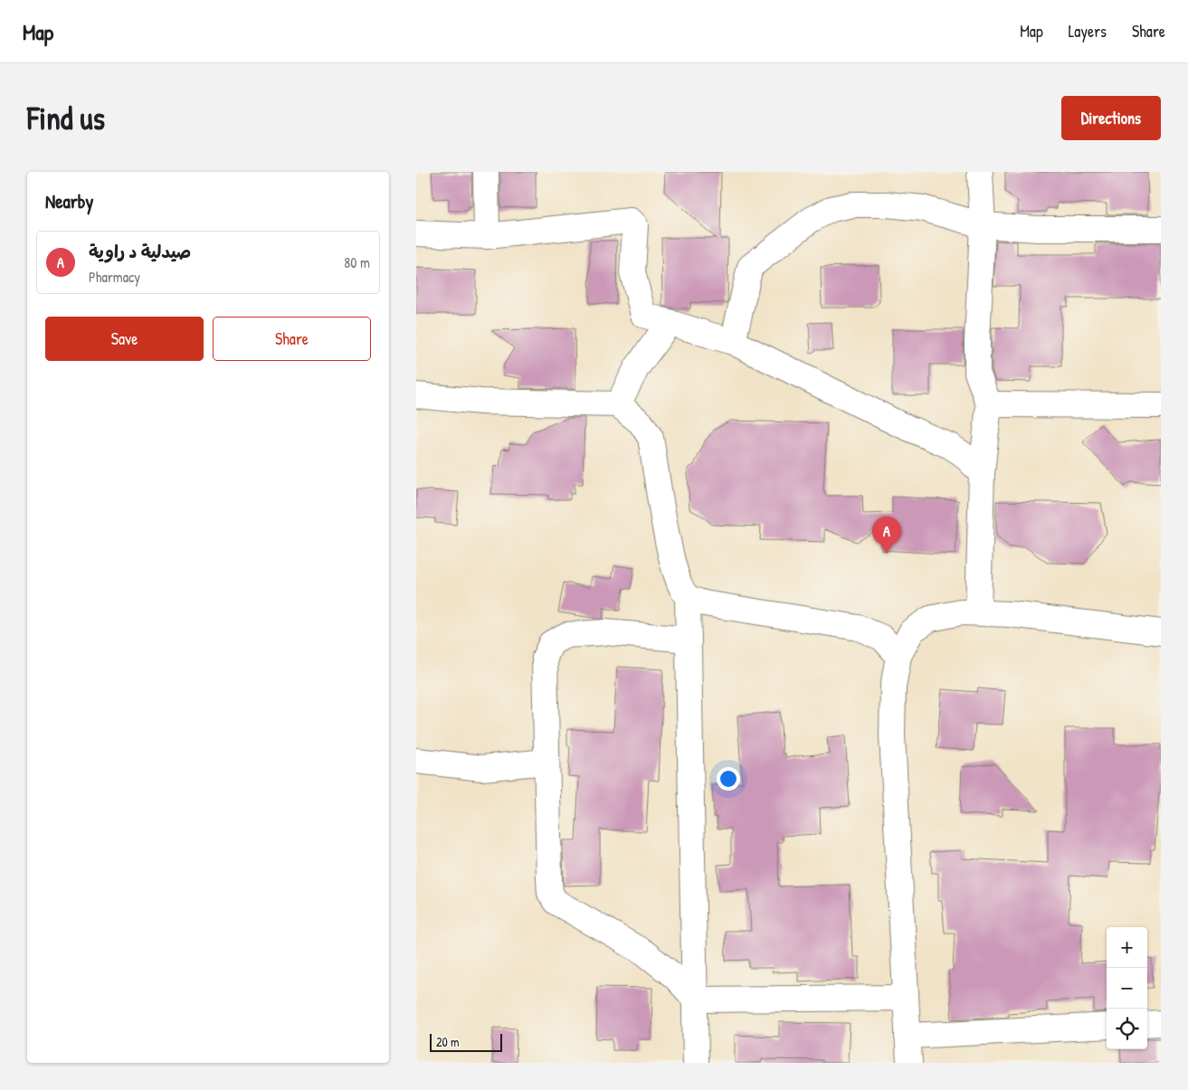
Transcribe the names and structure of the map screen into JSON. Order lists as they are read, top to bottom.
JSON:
{
  "scale_bar": "20 m",
  "page": {
    "header": "Map",
    "nav": ["Map", "Layers", "Share"],
    "buttons": [
      "Directions",
      ["Save", "Share"]
    ],
    "title": "Find us",
    "heading": "Nearby",
    "list": [
      {
        "mark": "A",
        "name": "صيدلية د راوية",
        "note": "Pharmacy",
        "value": "80 m"
      }
    ],
    "pins": "A",
    "map_buttons": ["+", "−"],
    "scale": "20 m"
  }
}
